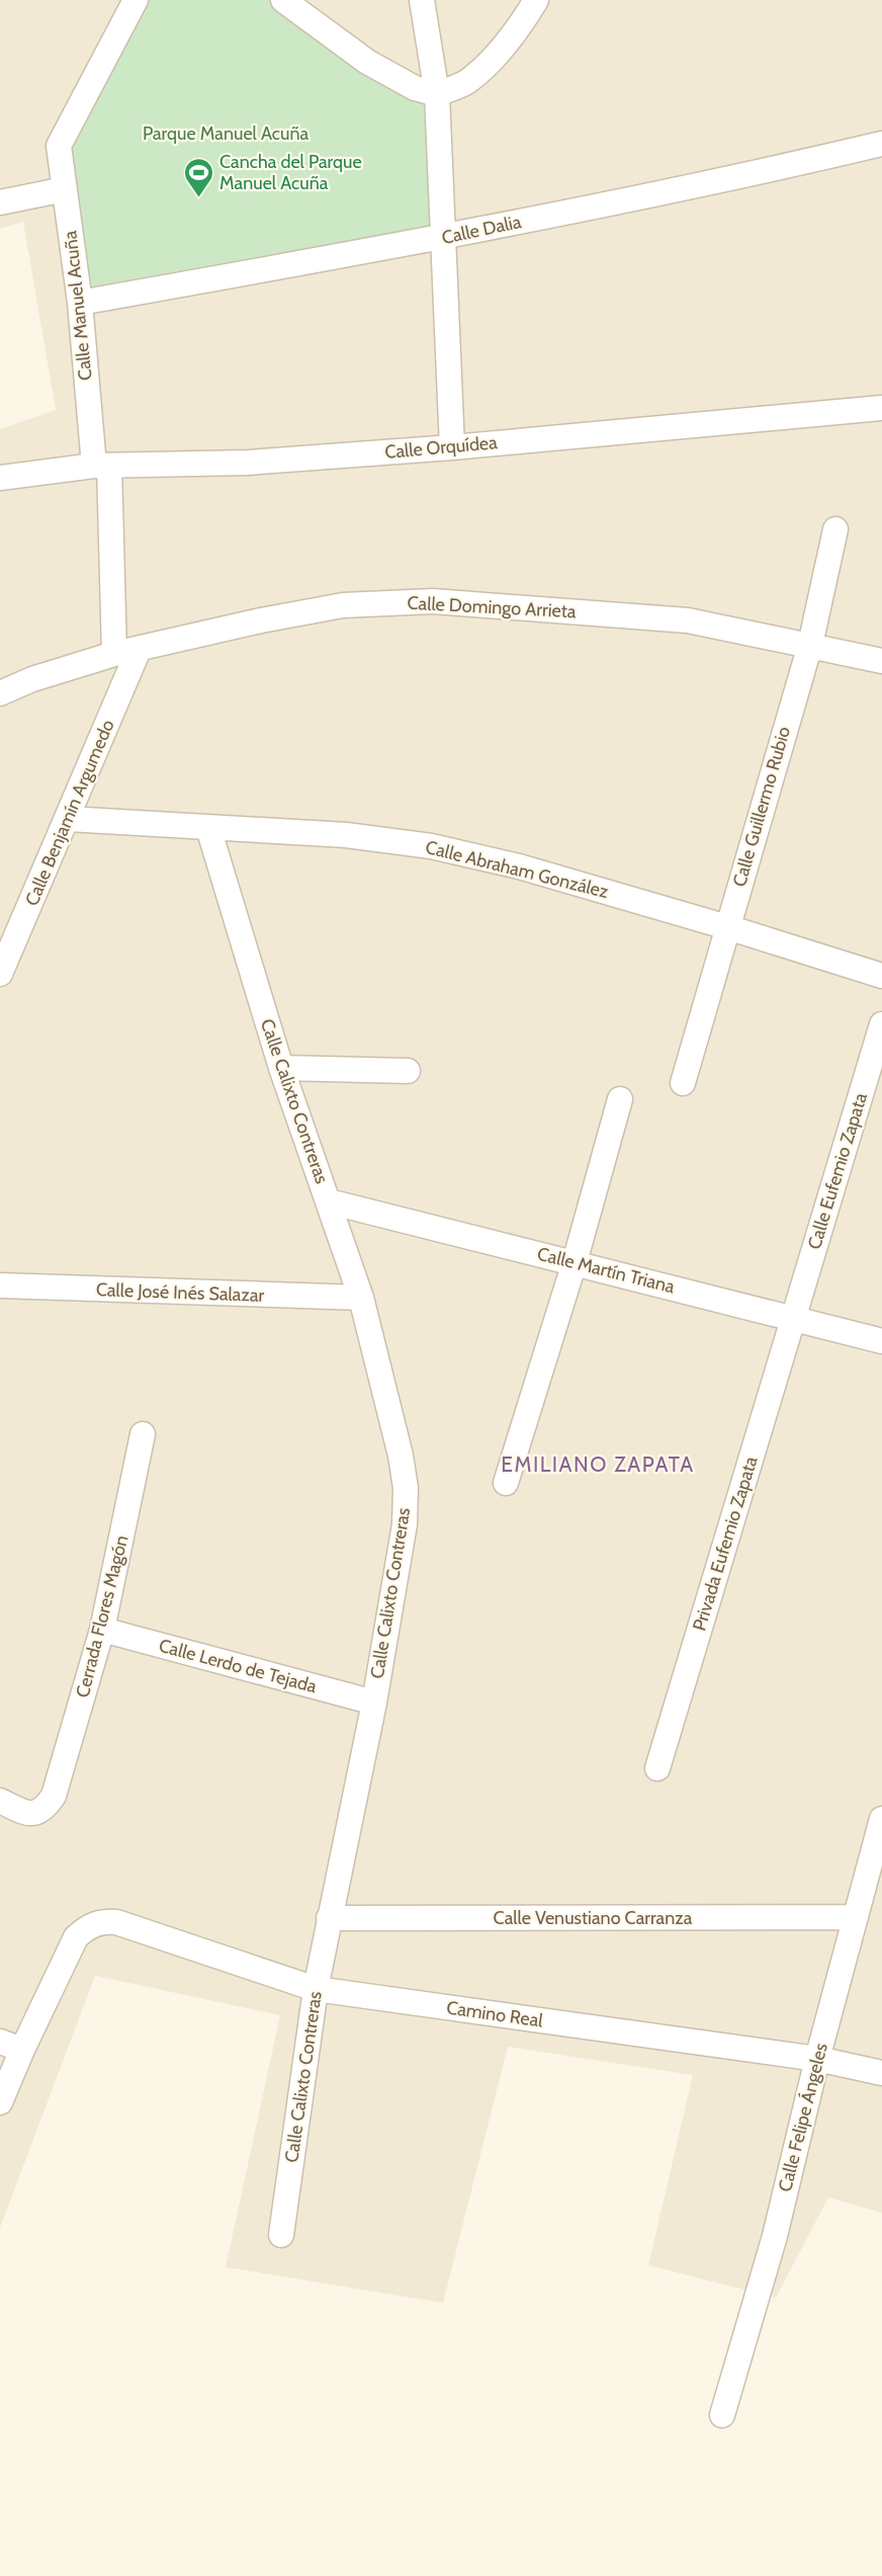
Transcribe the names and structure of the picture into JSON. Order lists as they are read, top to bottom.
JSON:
{
  "streets": {
    "street": [
      "Calle Dalia",
      "Calle Manuel Acuña",
      "Calle Orquídea",
      "Calle Domingo Arrieta",
      "Calle Guillermo Rubio",
      "Calle Benjamín Argumedo",
      "Calle Abraham González",
      "Calle Calixto Contreras",
      "Calle Eufemio Zapata",
      "Calle Martín Triana",
      "Calle José Inés Salazar",
      "Privada Eufemio Zapata",
      "Cerrada Flores Magón",
      "Calle Lerdo de Tejada",
      "Calle Venustiano Carranza",
      "Camino Real",
      "Calle Felipe Ángeles"
    ]
  },
  "crossings": [
    ["Calle Dalia", "Calle Manuel Acuña"],
    ["Calle Manuel Acuña", "Calle Orquídea"],
    ["Calle Manuel Acuña", "Calle Domingo Arrieta"],
    ["Calle Domingo Arrieta", "Calle Guillermo Rubio"],
    ["Calle Domingo Arrieta", "Calle Benjamín Argumedo"],
    ["Calle Guillermo Rubio", "Calle Abraham González"],
    ["Calle Benjamín Argumedo", "Calle Abraham González"],
    ["Calle Abraham González", "Calle Calixto Contreras"],
    ["Calle Calixto Contreras", "Calle Martín Triana"],
    ["Calle Calixto Contreras", "Calle José Inés Salazar"],
    ["Calle Calixto Contreras", "Calle Lerdo de Tejada"],
    ["Calle Calixto Contreras", "Calle Venustiano Carranza"],
    ["Calle Calixto Contreras", "Camino Real"],
    ["Calle Eufemio Zapata", "Calle Martín Triana"],
    ["Calle Eufemio Zapata", "Privada Eufemio Zapata"],
    ["Calle Martín Triana", "Privada Eufemio Zapata"],
    ["Cerrada Flores Magón", "Calle Lerdo de Tejada"],
    ["Calle Venustiano Carranza", "Calle Felipe Ángeles"],
    ["Camino Real", "Calle Felipe Ángeles"]
  ],
  "districts": ["EMILIANO ZAPATA"],
  "parks": ["Parque Manuel Acuña"],
  "places": {
    "sports": ["Cancha del Parque Manuel Acuña"]
  }
}
